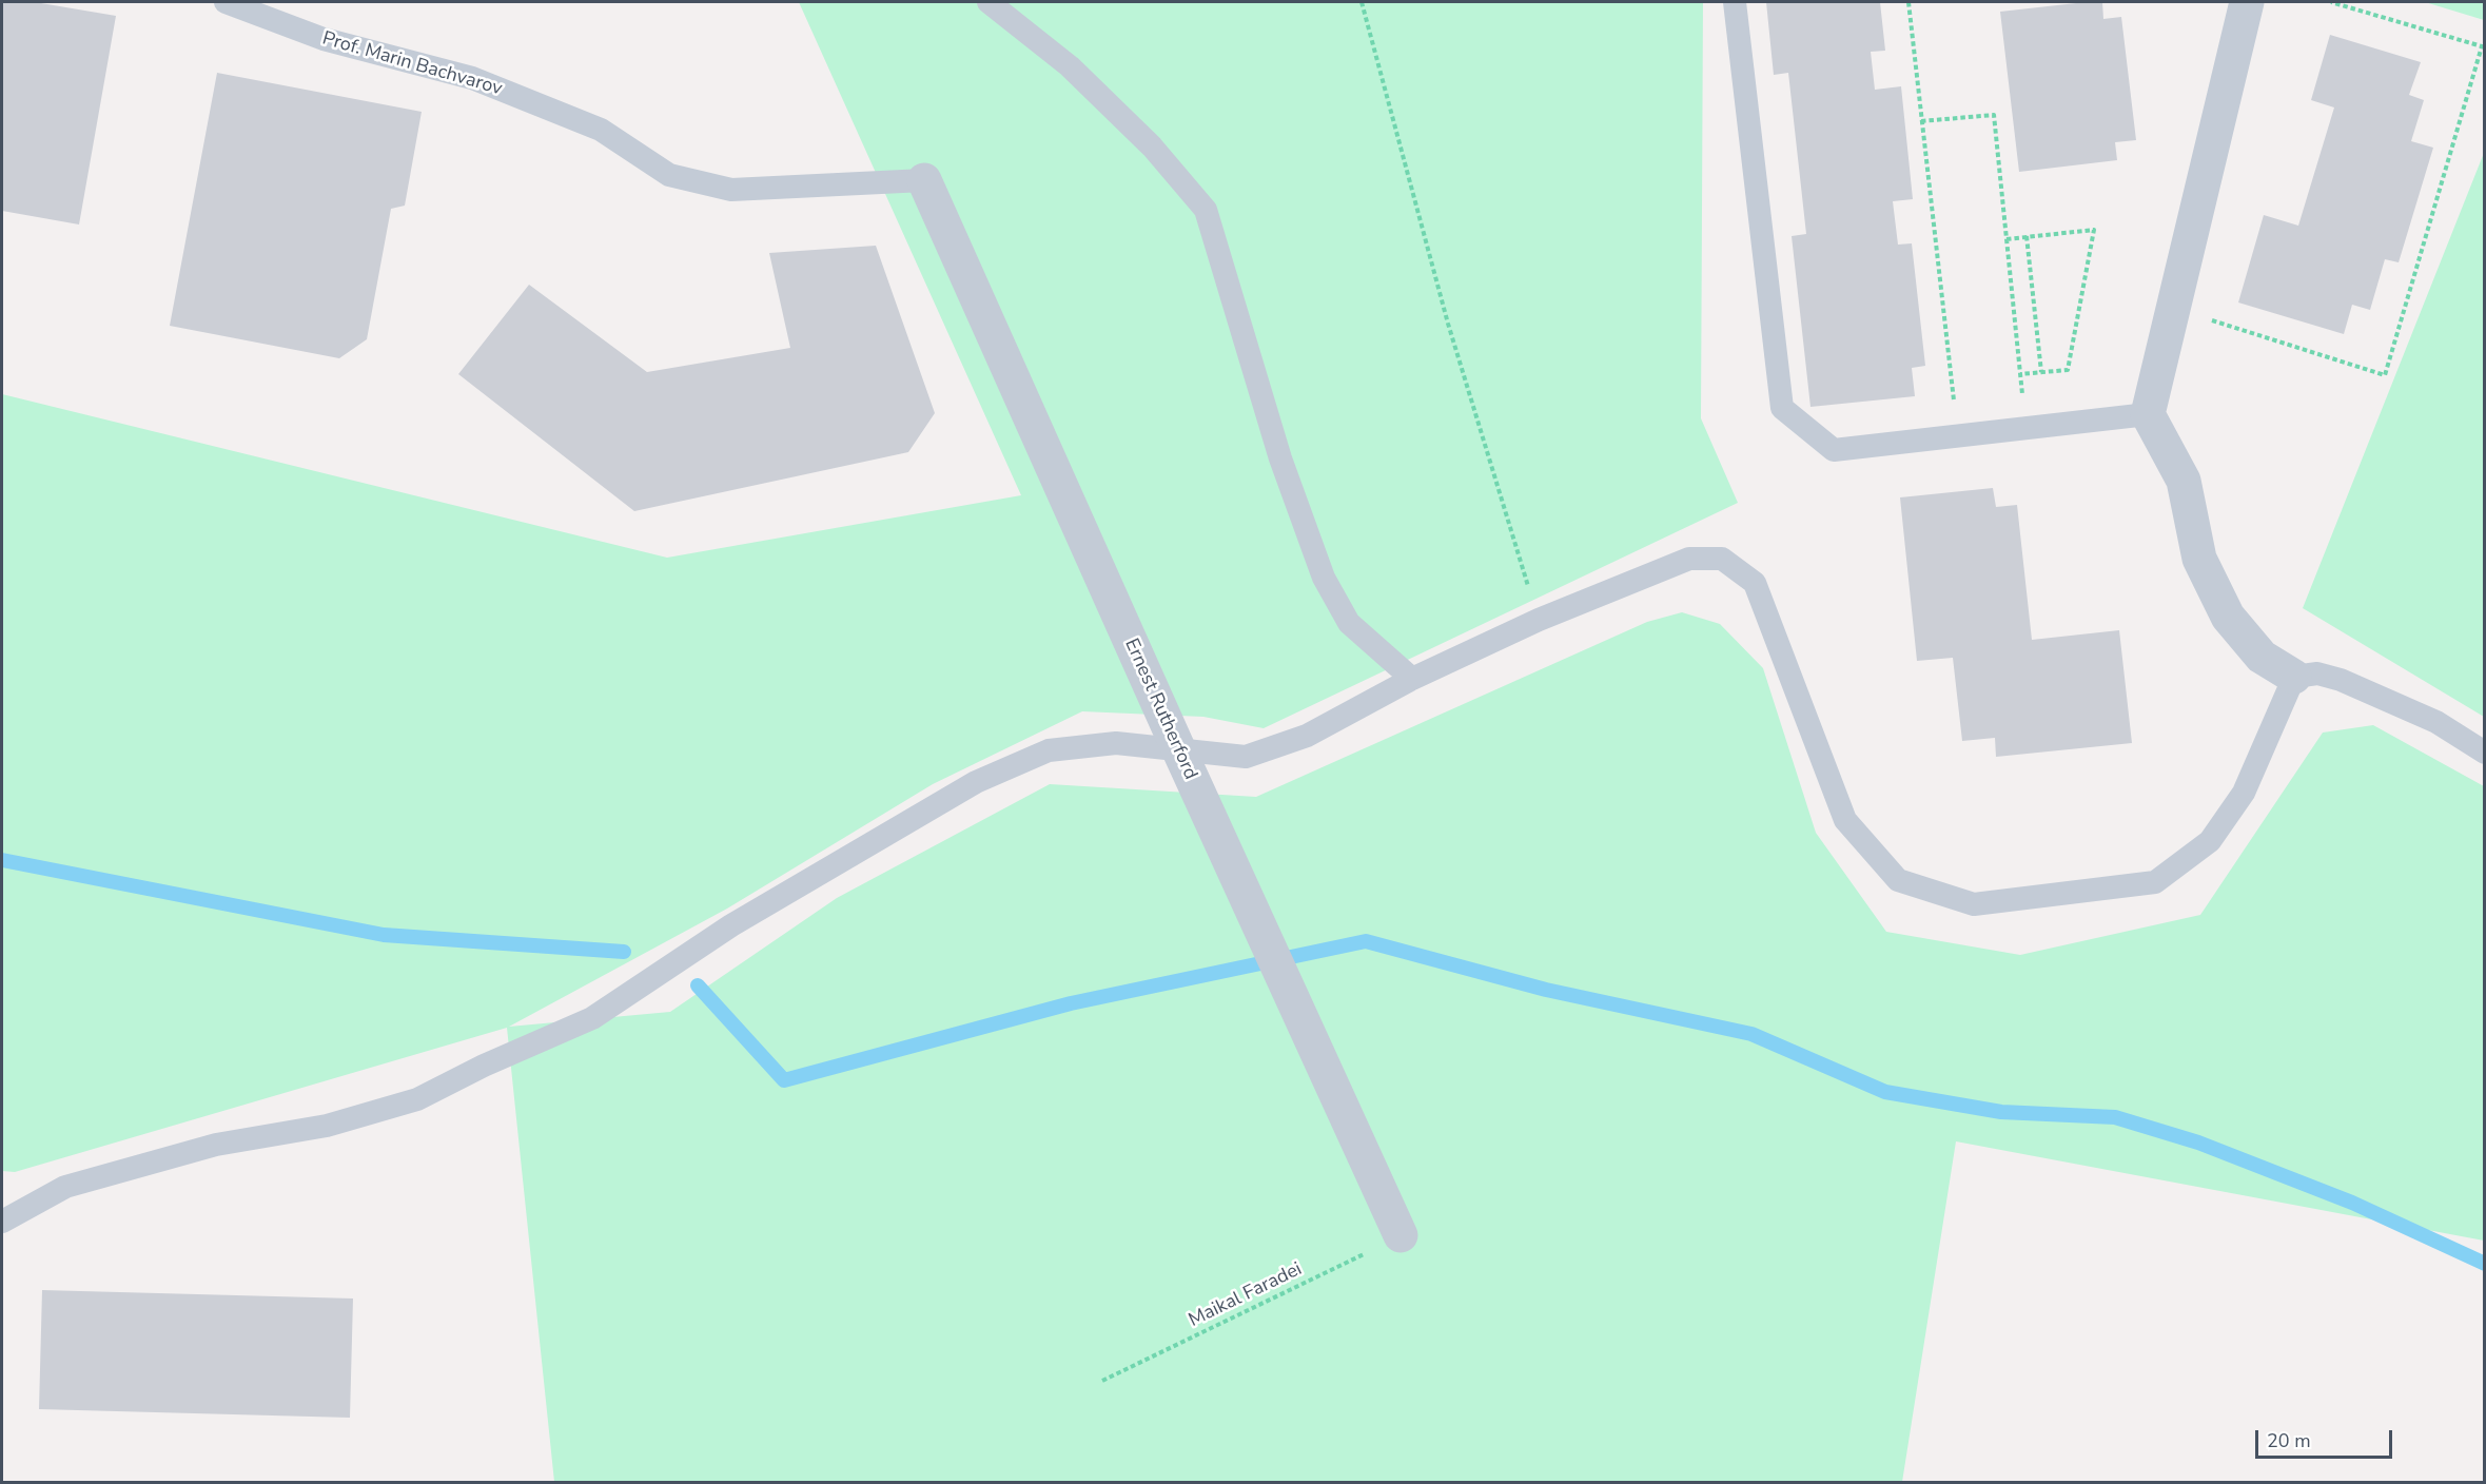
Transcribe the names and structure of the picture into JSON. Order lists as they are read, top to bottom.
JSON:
{
  "streets": {
    "street": ["Ernest Rutherford"],
    "lane": ["Prof. Marin Bachvarov"],
    "path": ["Maikal Faradei"]
  },
  "crossings": [
    ["Prof. Marin Bachvarov", "Ernest Rutherford"],
    ["Ernest Rutherford", "Maikal Faradei"]
  ],
  "scale_bar": "20 m"
}
